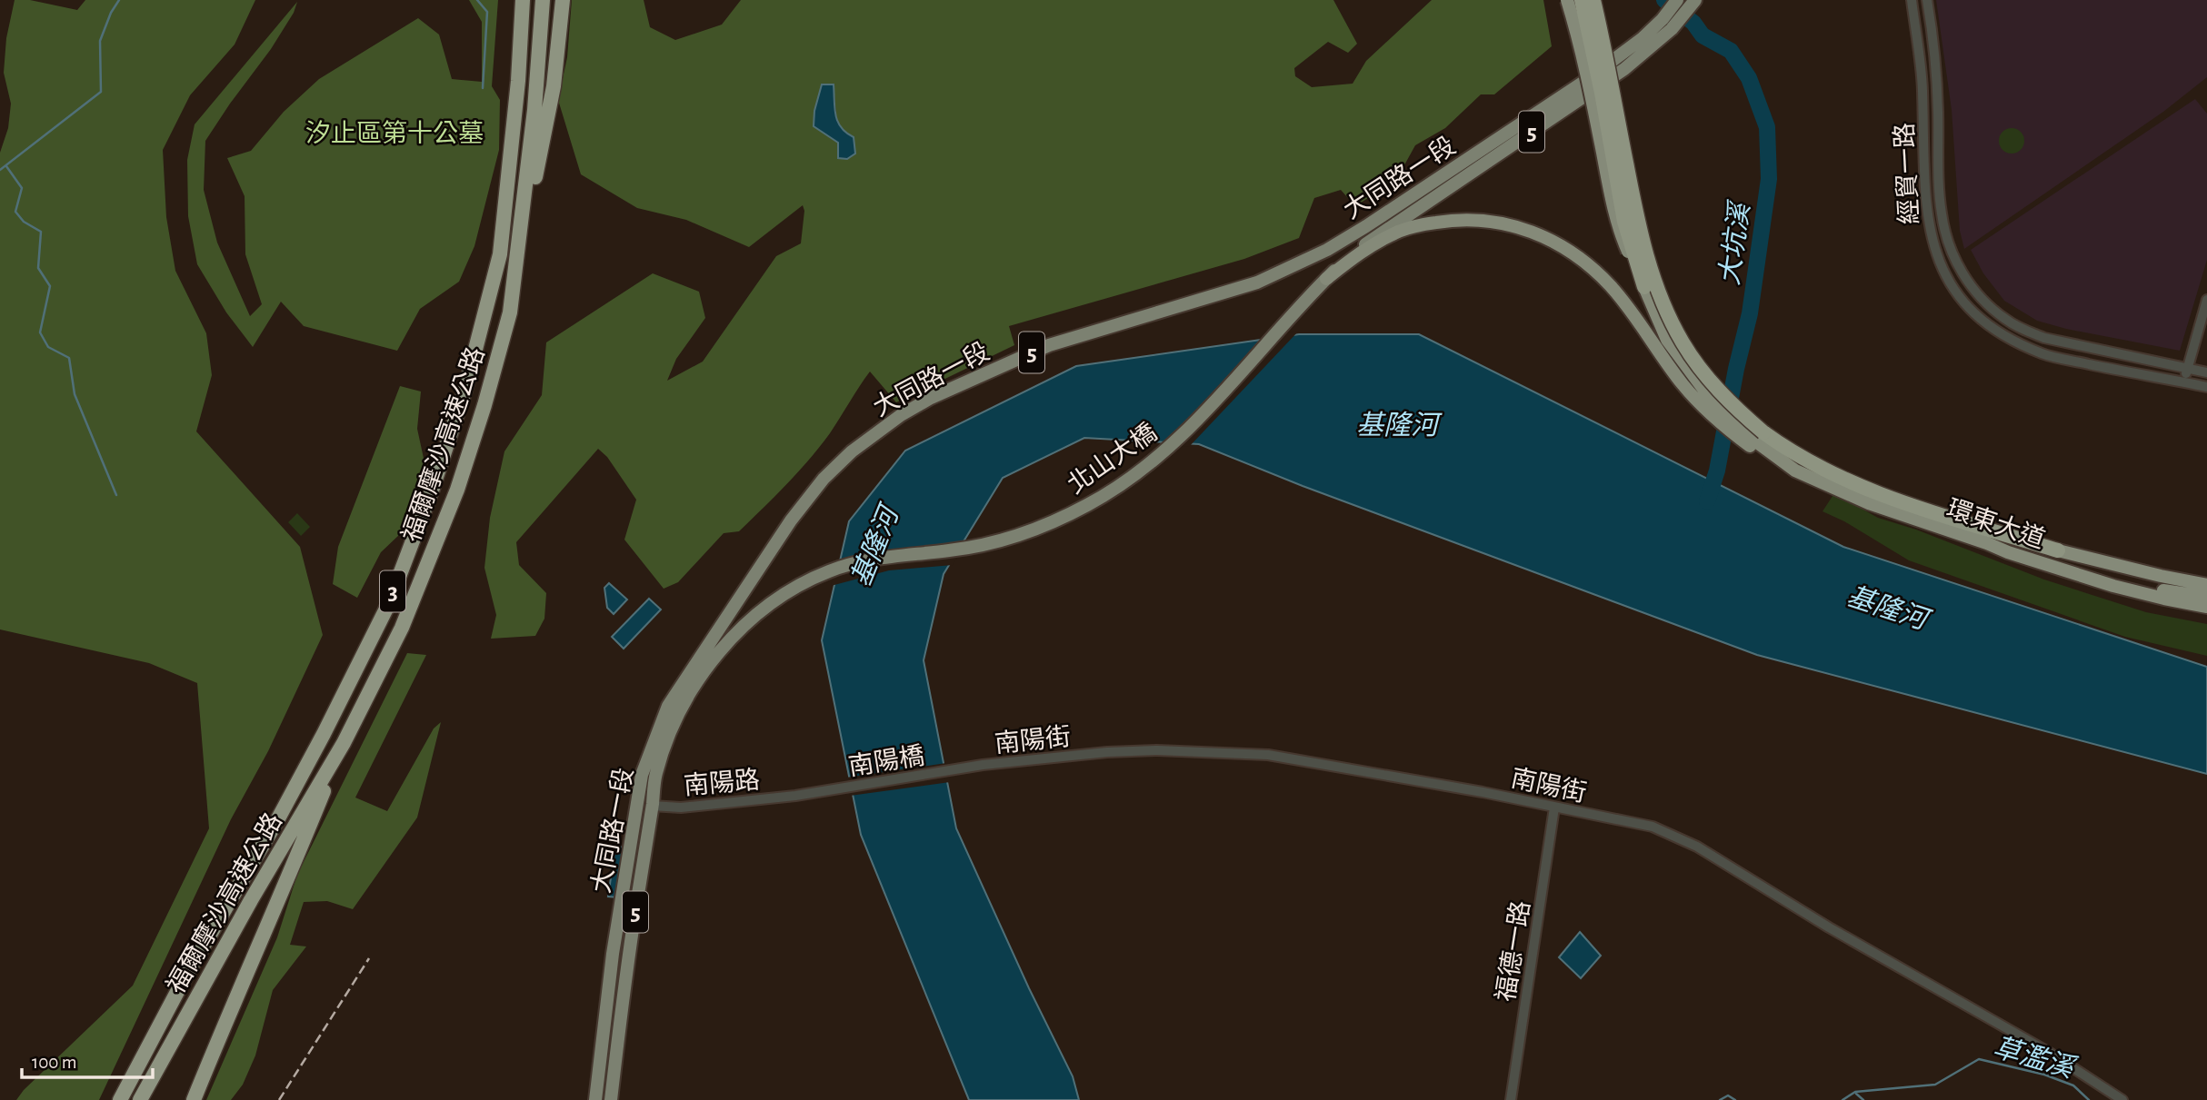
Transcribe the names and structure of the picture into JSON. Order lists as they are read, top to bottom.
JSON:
{
  "streets": {
    "highway": ["福爾摩沙高速公路", "環東大道", "3"],
    "main road": ["5", "大同路一段", "北山大橋"],
    "street": [
      "經貿一路",
      "南陽街",
      "南陽橋",
      "南陽路",
      "福德一路"
    ]
  },
  "crossings": [
    ["5", "大同路一段"],
    ["大同路一段", "北山大橋"],
    ["大同路一段", "南陽路"],
    ["南陽街", "南陽橋"],
    ["南陽街", "福德一路"],
    ["南陽橋", "南陽路"]
  ],
  "water": ["大坑溪", "基隆河", "草濫溪"],
  "parks": ["汐止區第十公墓"],
  "scale_bar": "100 m"
}
